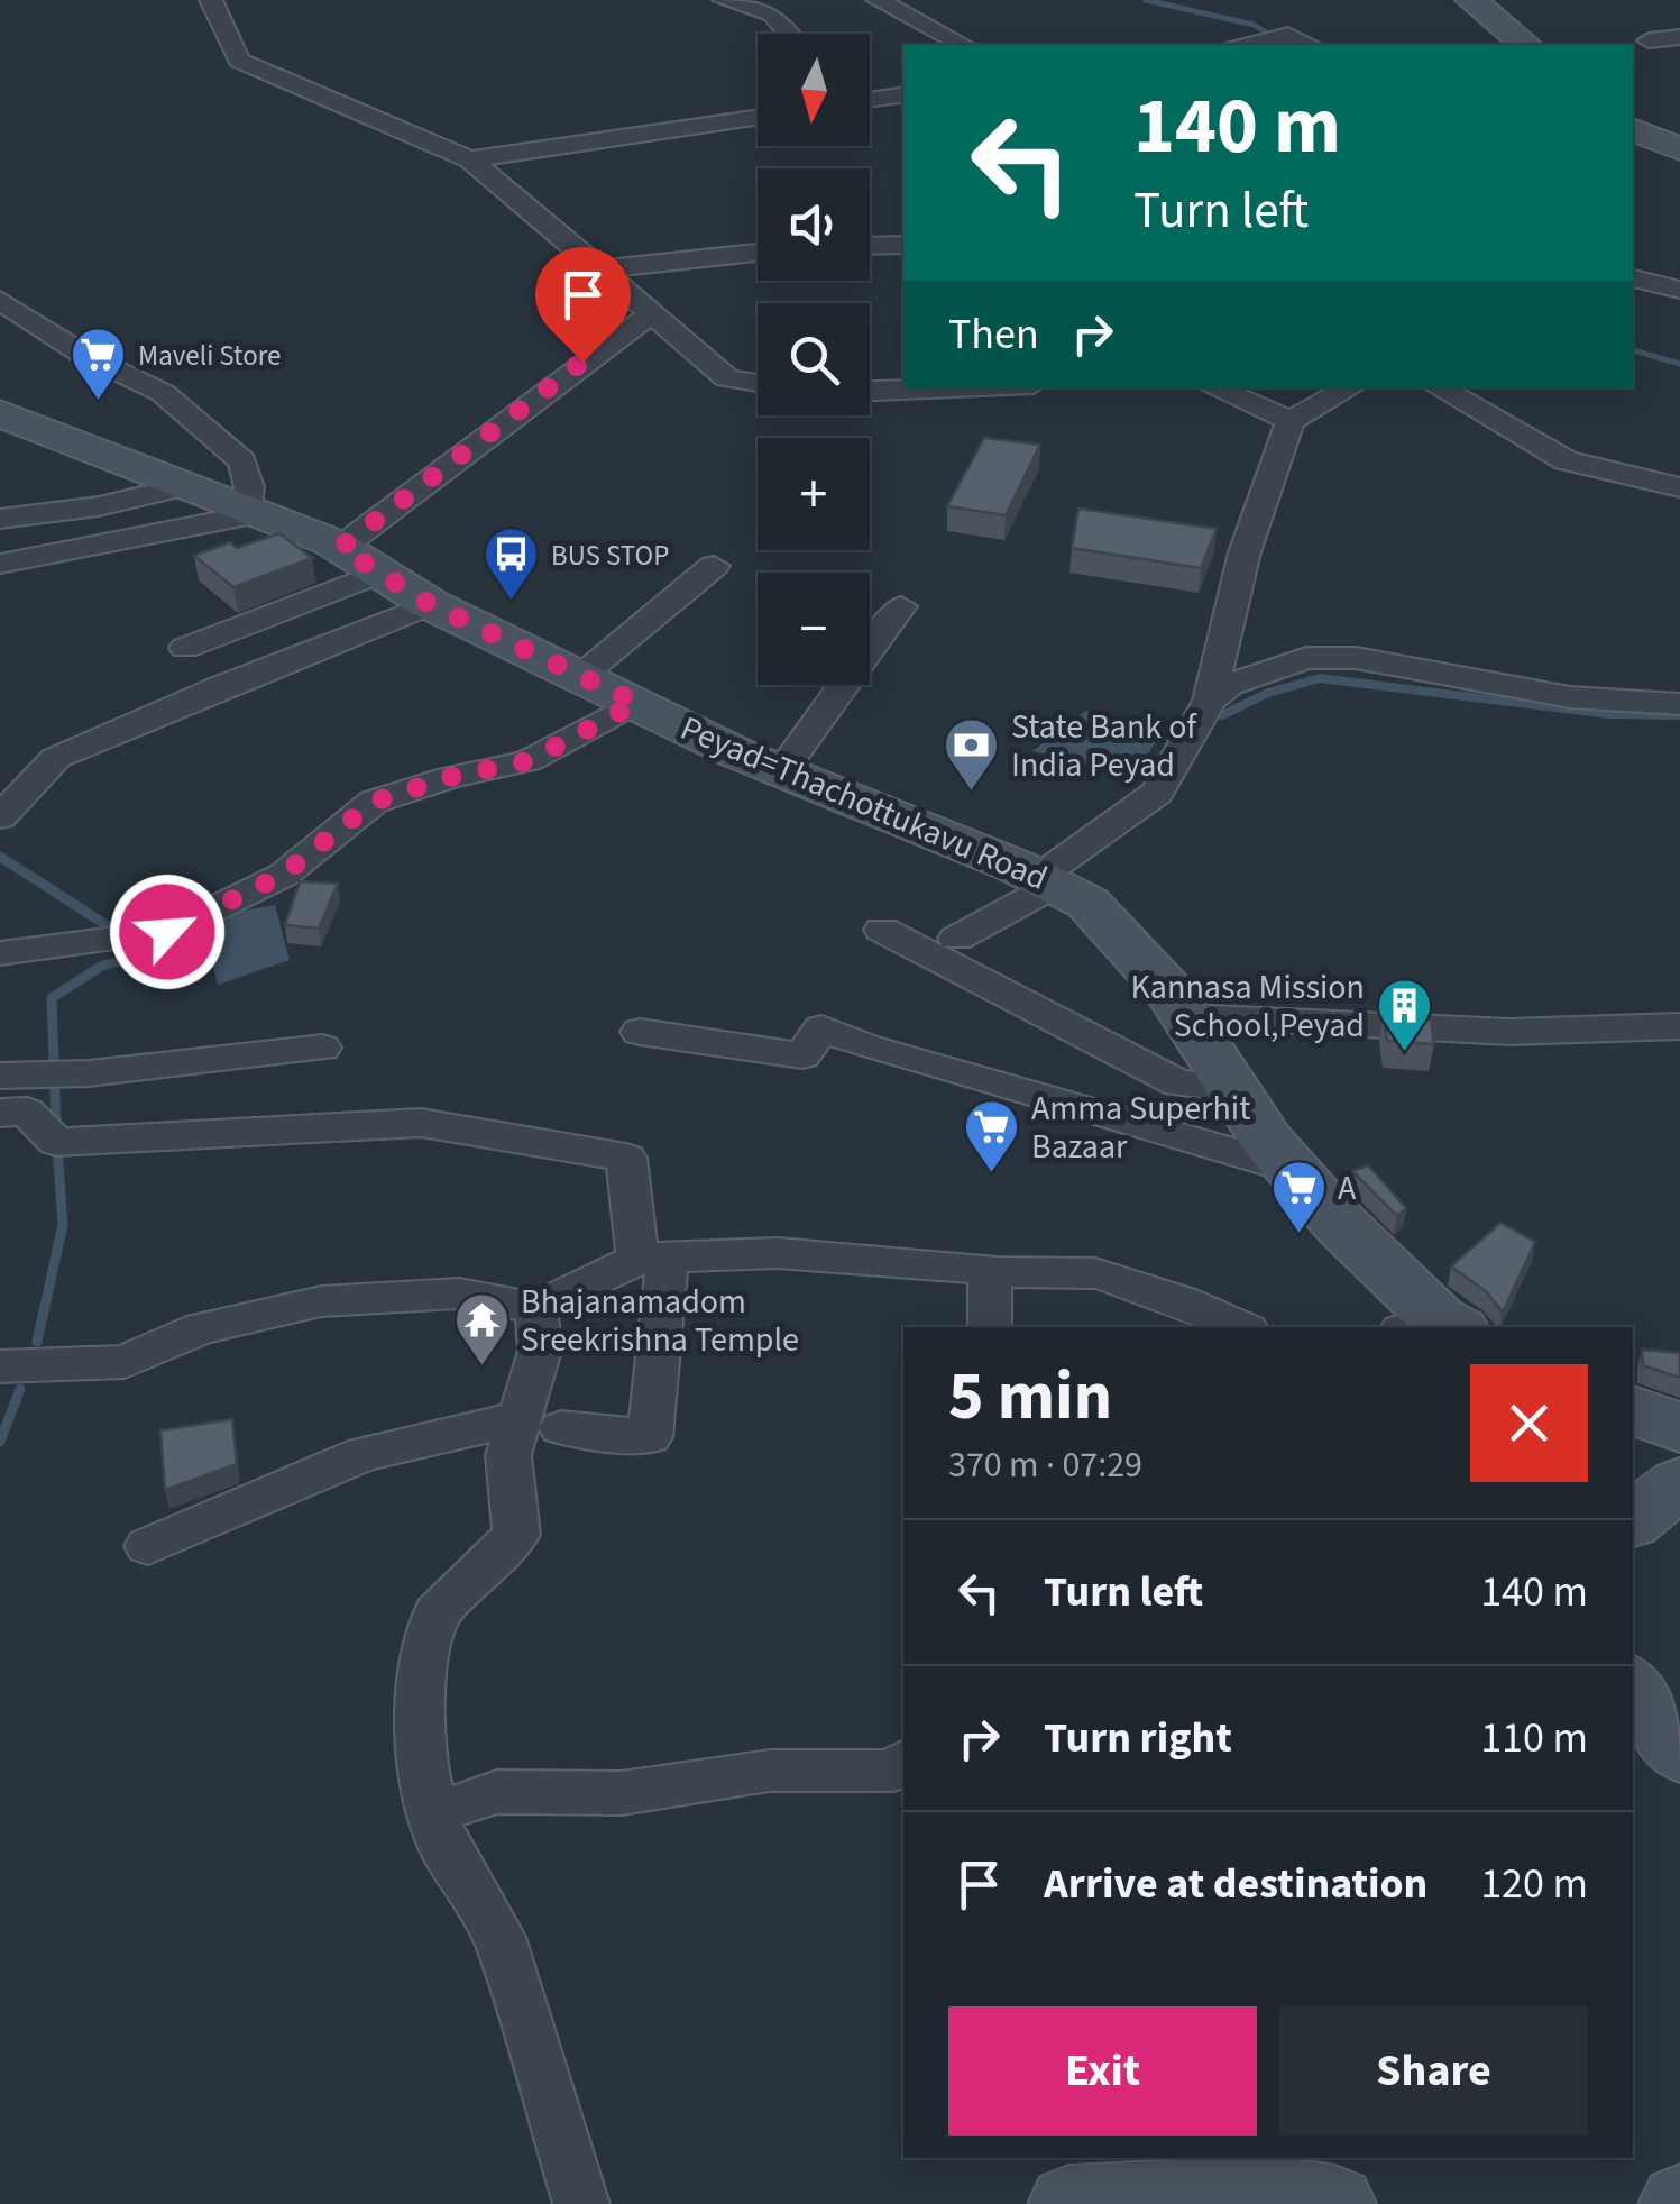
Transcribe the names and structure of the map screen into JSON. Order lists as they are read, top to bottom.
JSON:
{
  "streets": {
    "main road": ["Peyad=Thachottukavu Road"]
  },
  "places": {
    "supermarket": ["Maveli Store", "Amma Superhit Bazaar", "A"],
    "bus stop": ["BUS STOP"],
    "bank": ["State Bank of India Peyad"],
    "building": ["Kannasa Mission School,Peyad"],
    "temple": ["Bhajanamadom Sreekrishna Temple"]
  },
  "north": "bottom",
  "page": {
    "map_buttons": ["+", "−"],
    "turn": ["140 m", "Turn left"],
    "then": "Then",
    "heading": ["5 min", "370 m · 07:29"],
    "list": [
      {
        "name": "Turn left",
        "value": "140 m"
      },
      {
        "name": "Turn right",
        "value": "110 m"
      },
      {
        "name": "Arrive at destination",
        "value": "120 m"
      }
    ],
    "buttons": ["Exit", "Share"]
  }
}
